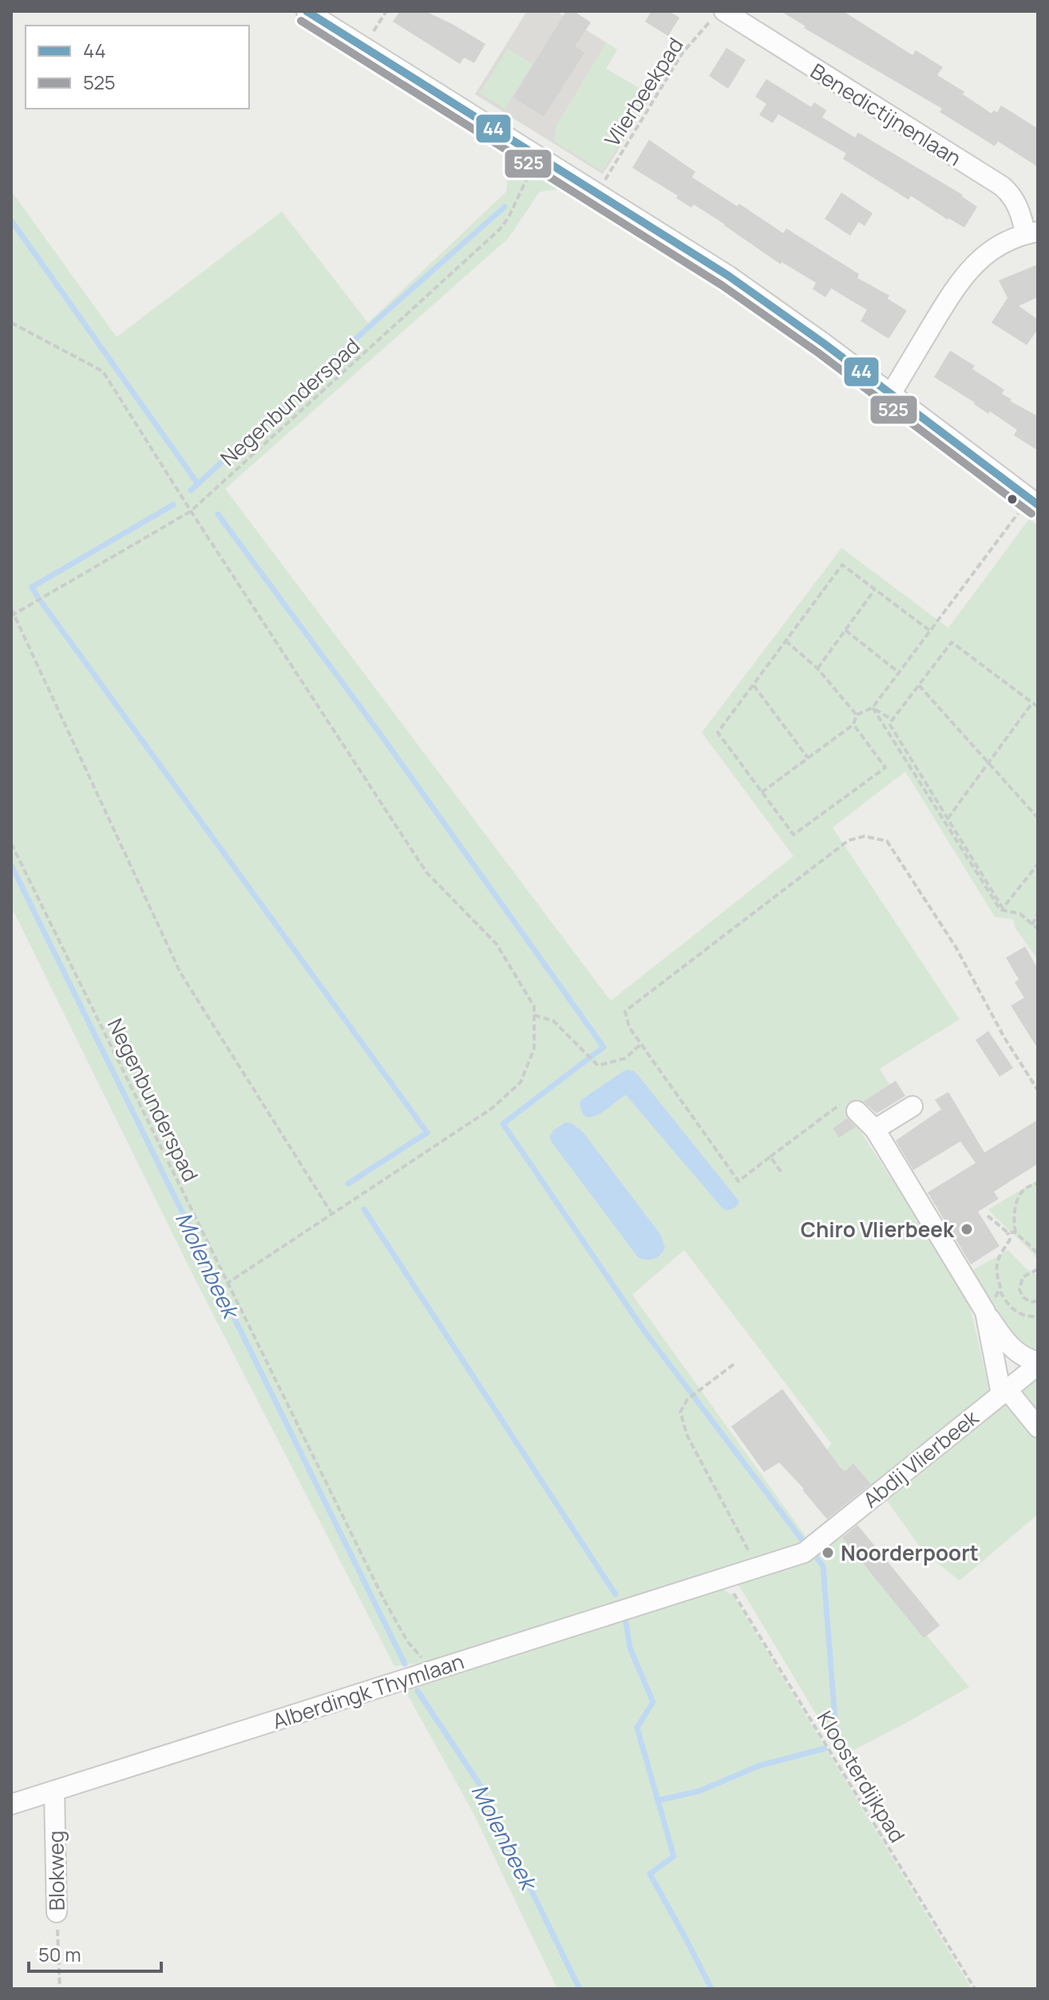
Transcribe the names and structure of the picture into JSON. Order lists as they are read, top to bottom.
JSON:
{
  "streets": {
    "street": [
      "Benedictijnenlaan",
      "Abdij Vlierbeek",
      "Alberdingk Thymlaan",
      "Blokweg"
    ],
    "path": ["Vlierbeekpad", "Negenbunderspad", "Kloosterdijkpad"]
  },
  "crossings": [
    ["Vlierbeekpad", "Benedictijnenlaan"],
    ["Negenbunderspad", "Alberdingk Thymlaan"],
    ["Abdij Vlierbeek", "Alberdingk Thymlaan"],
    ["Alberdingk Thymlaan", "Kloosterdijkpad"],
    ["Alberdingk Thymlaan", "Blokweg"]
  ],
  "water": ["Molenbeek"],
  "places": ["Chiro Vlierbeek", "Noorderpoort"],
  "lines": ["transit line 44", "transit line 525"],
  "legend": ["44", "525"],
  "scale_bar": "50 m"
}
